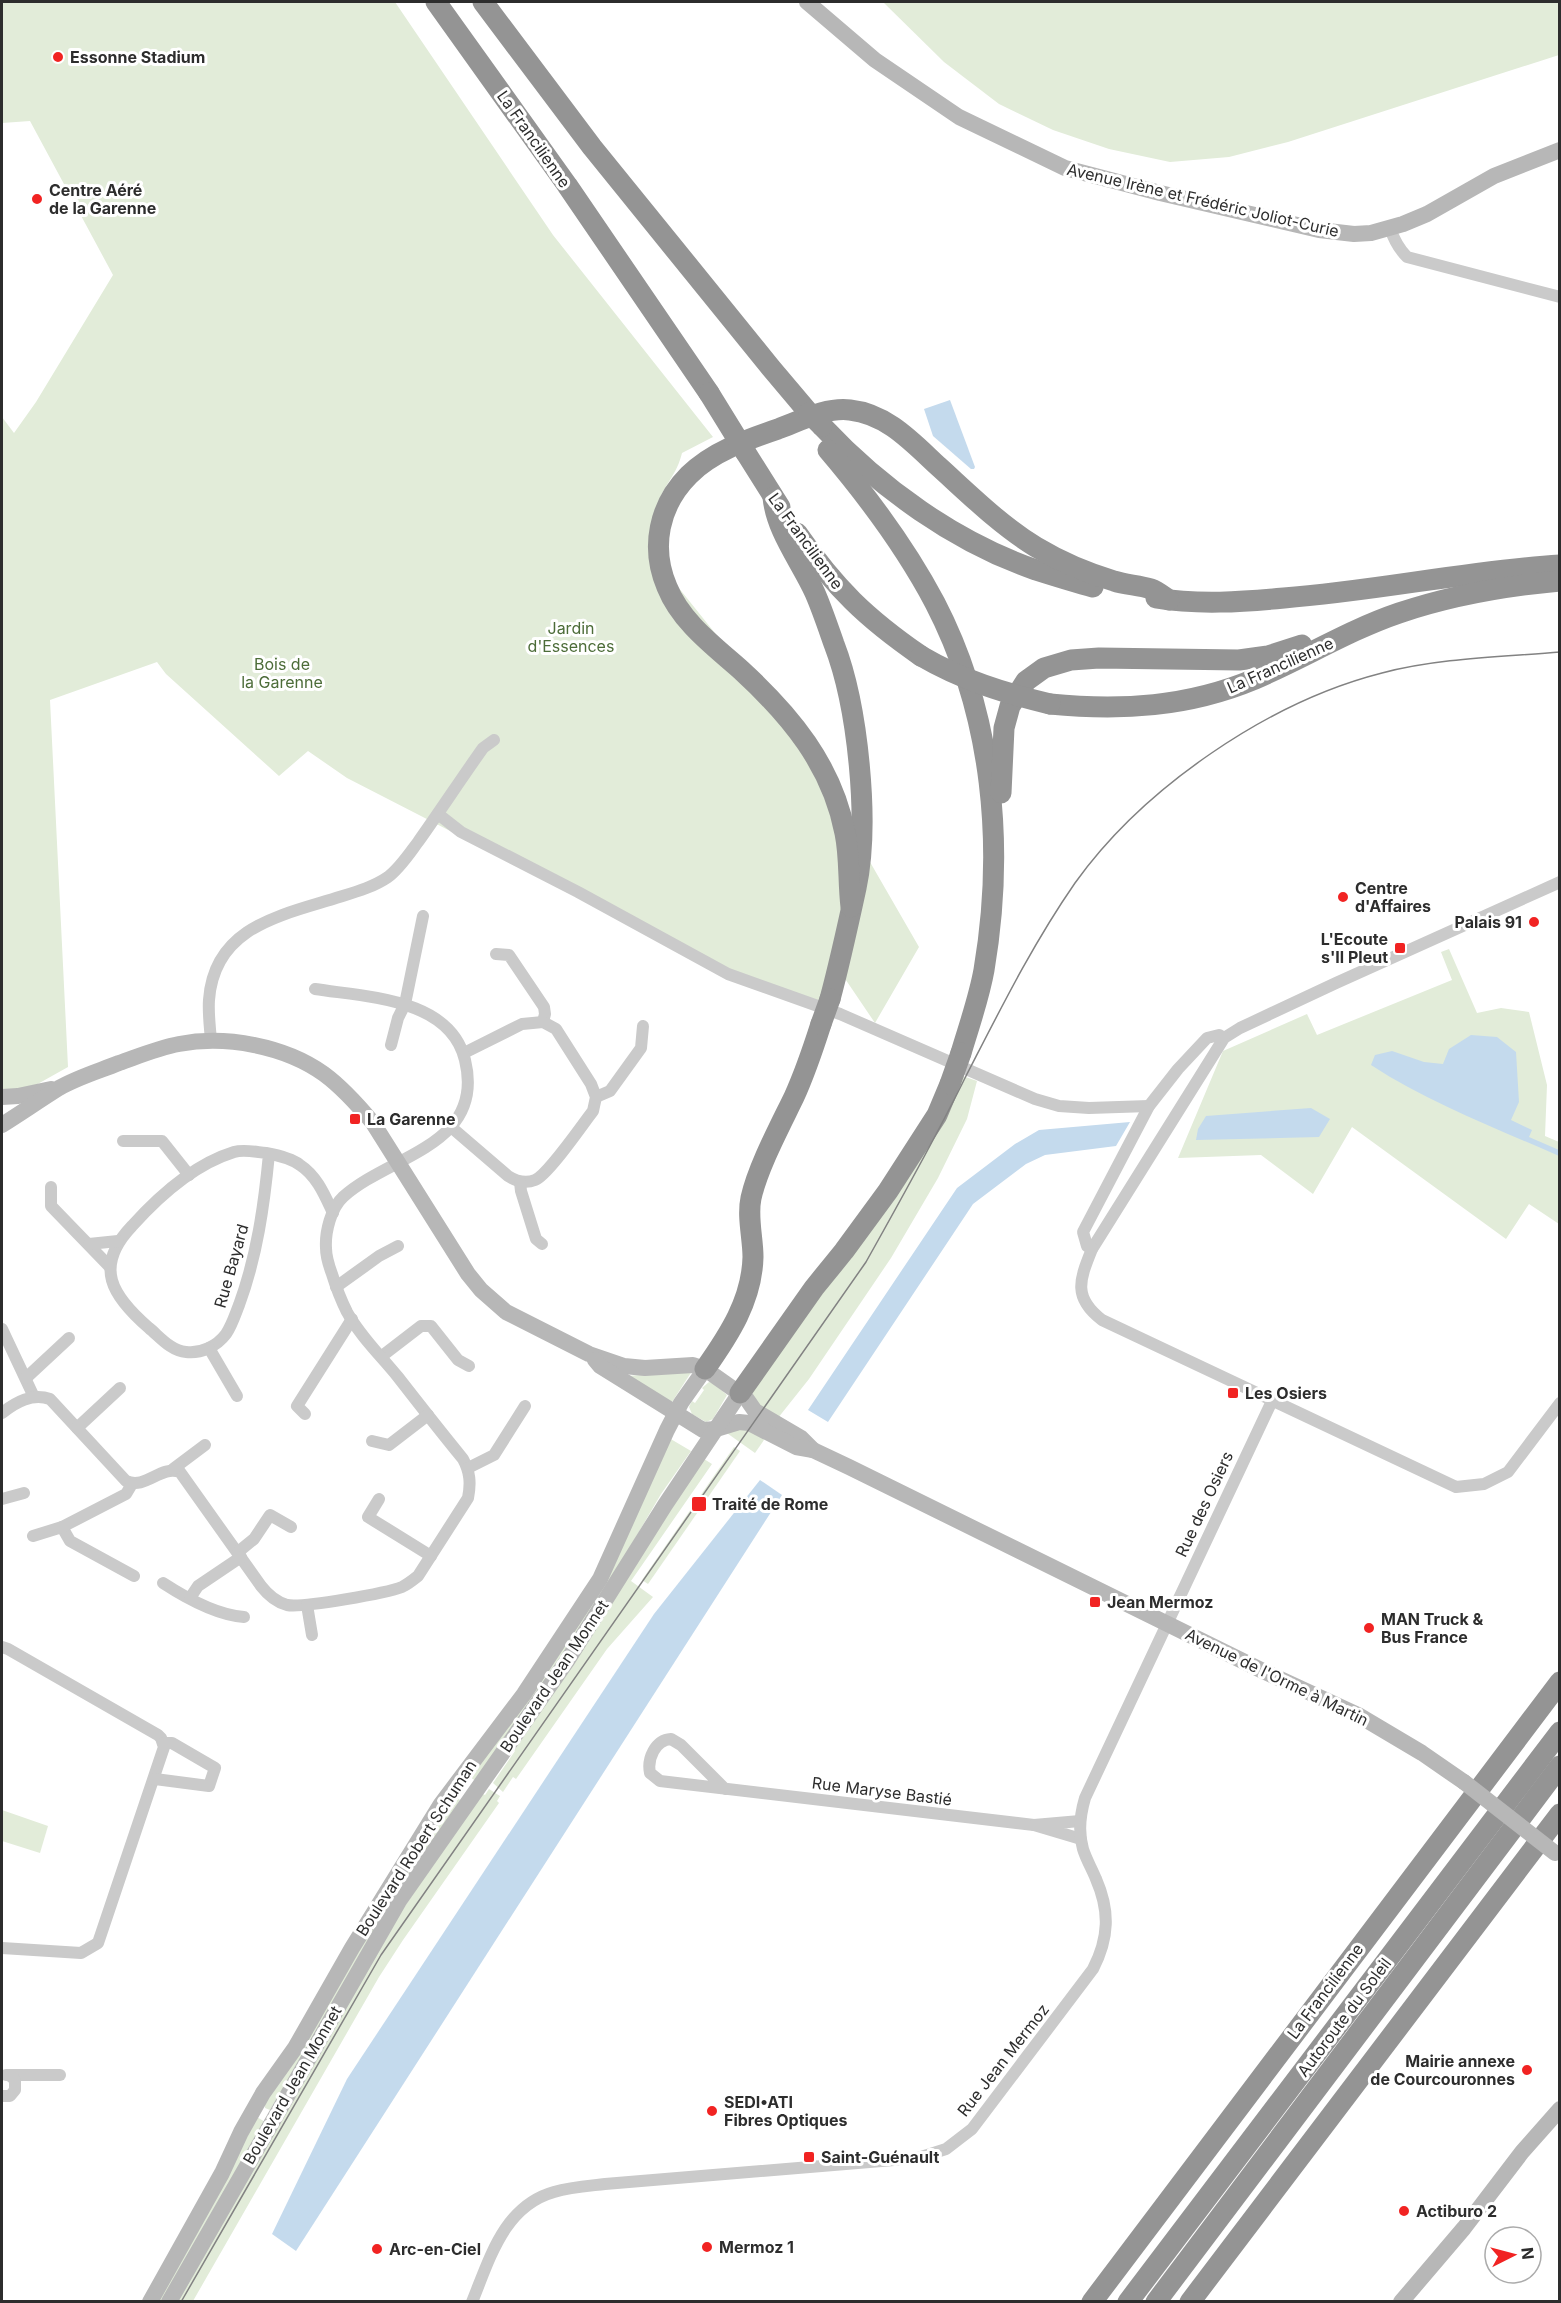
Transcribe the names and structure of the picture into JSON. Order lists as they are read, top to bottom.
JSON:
{
  "streets": {
    "highway": ["La Francilienne", "Autoroute du Soleil"],
    "main road": [
      "Avenue Irène et Frédéric Joliot-Curie",
      "Boulevard Jean Monnet",
      "Avenue de l'Orme à Martin",
      "Boulevard Robert Schuman"
    ],
    "street": [
      "Rue Bayard",
      "Rue des Osiers",
      "Rue Maryse Bastié",
      "Rue Jean Mermoz"
    ]
  },
  "crossings": [
    ["Rue des Osiers", "Avenue de l'Orme à Martin"],
    ["Rue des Osiers", "Rue Jean Mermoz"],
    ["Boulevard Jean Monnet", "Avenue de l'Orme à Martin"],
    ["Avenue de l'Orme à Martin", "Boulevard Robert Schuman"],
    ["Avenue de l'Orme à Martin", "Rue Jean Mermoz"],
    ["Rue Maryse Bastié", "Rue Jean Mermoz"]
  ],
  "parks": ["Jardin d'Essences", "Bois de la Garenne"],
  "places": {
    "other": [
      "Essonne Stadium",
      "Centre Aéré de la Garenne",
      "Centre d'Affaires",
      "Palais 91",
      "MAN Truck & Bus France",
      "Mairie annexe de Courcouronnes",
      "SEDI•ATI Fibres Optiques",
      "Actiburo 2",
      "Mermoz 1",
      "Arc-en-Ciel"
    ],
    "transit": [
      "L'Ecoute s'Il Pleut",
      "La Garenne",
      "Les Osiers",
      "Traité de Rome",
      "Jean Mermoz",
      "Saint-Guénault"
    ]
  },
  "north": "right"
}
